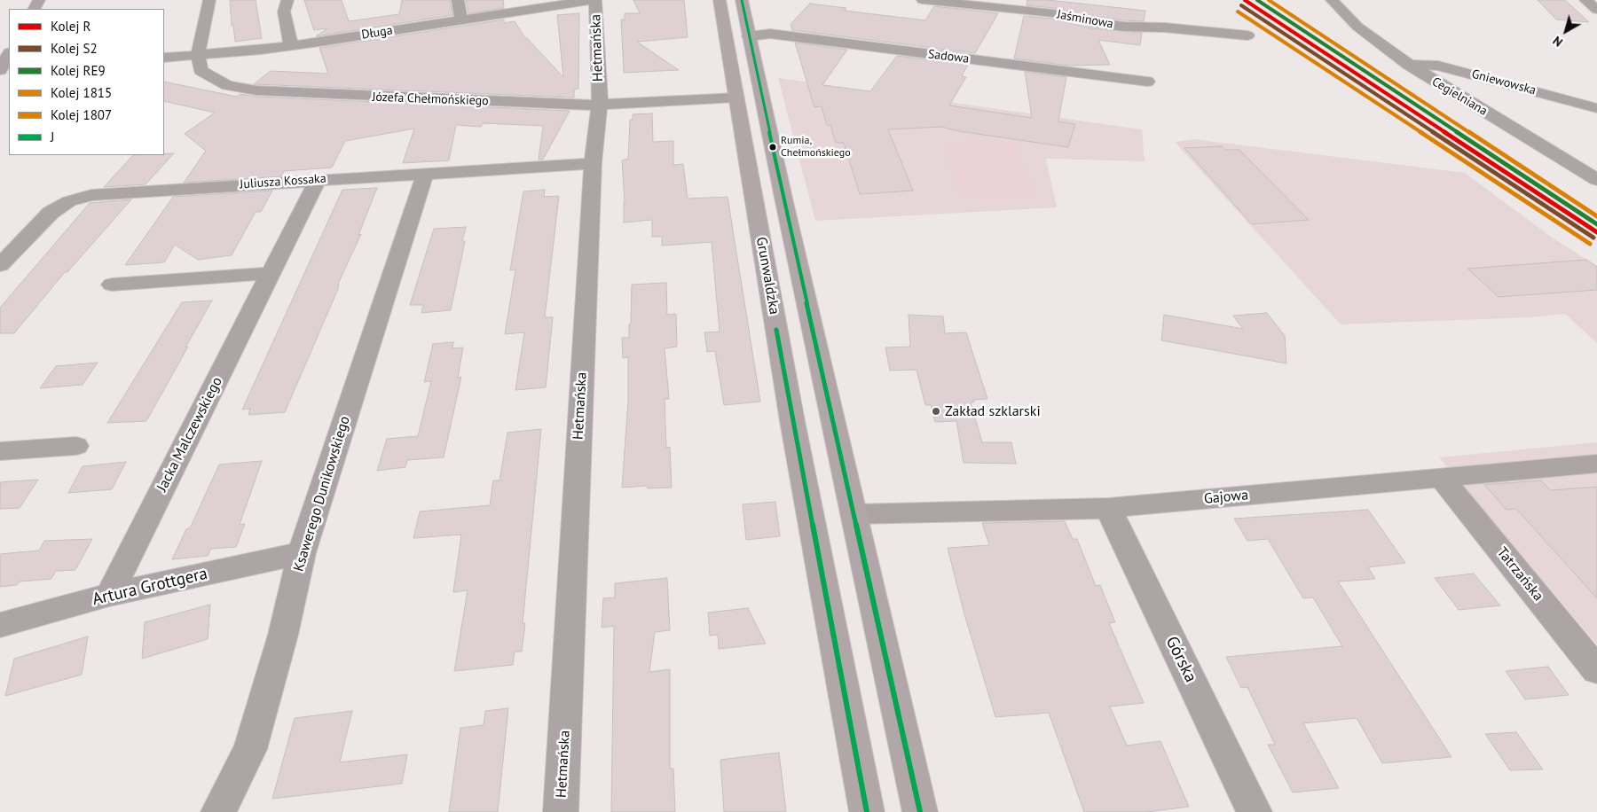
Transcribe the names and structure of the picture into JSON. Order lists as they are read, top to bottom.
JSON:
{
  "streets": {
    "main road": ["Grunwaldzka"],
    "street": [
      "Jaśminowa",
      "Długa",
      "Hetmańska",
      "Sadowa",
      "Gniewowska",
      "Cegielniana",
      "Józefa Chełmońskiego",
      "Juliusza Kossaka",
      "Jacka Malczewskiego",
      "Ksawerego Dunikowskiego",
      "Gajowa",
      "Tatrzańska",
      "Artura Grottgera",
      "Górska"
    ]
  },
  "crossings": [
    ["Długa", "Józefa Chełmońskiego"],
    ["Hetmańska", "Józefa Chełmońskiego"],
    ["Hetmańska", "Juliusza Kossaka"],
    ["Gniewowska", "Cegielniana"],
    ["Józefa Chełmońskiego", "Grunwaldzka"],
    ["Juliusza Kossaka", "Jacka Malczewskiego"],
    ["Juliusza Kossaka", "Ksawerego Dunikowskiego"],
    ["Jacka Malczewskiego", "Artura Grottgera"],
    ["Ksawerego Dunikowskiego", "Artura Grottgera"],
    ["Gajowa", "Tatrzańska"],
    ["Gajowa", "Górska"]
  ],
  "places": ["Rumia, Chełmońskiego", "Zakład szklarski"],
  "lines": [
    "rail line R",
    "rail line RE9",
    "rail line 1807",
    "transit line J",
    "rail line S2",
    "rail line 1815"
  ],
  "legend": [
    "Kolej R",
    "Kolej S2",
    "Kolej RE9",
    "Kolej 1815",
    "Kolej 1807",
    "J"
  ],
  "north": "bottom left"
}
